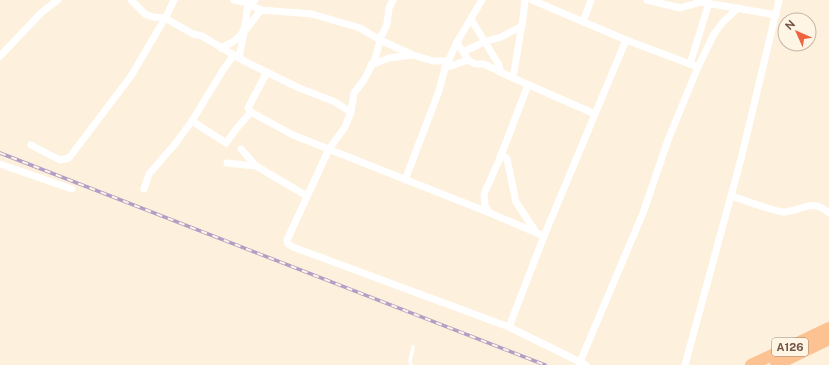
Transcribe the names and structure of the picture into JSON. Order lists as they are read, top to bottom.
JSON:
{
  "streets": {
    "highway": ["A126"]
  },
  "north": "top left"
}
